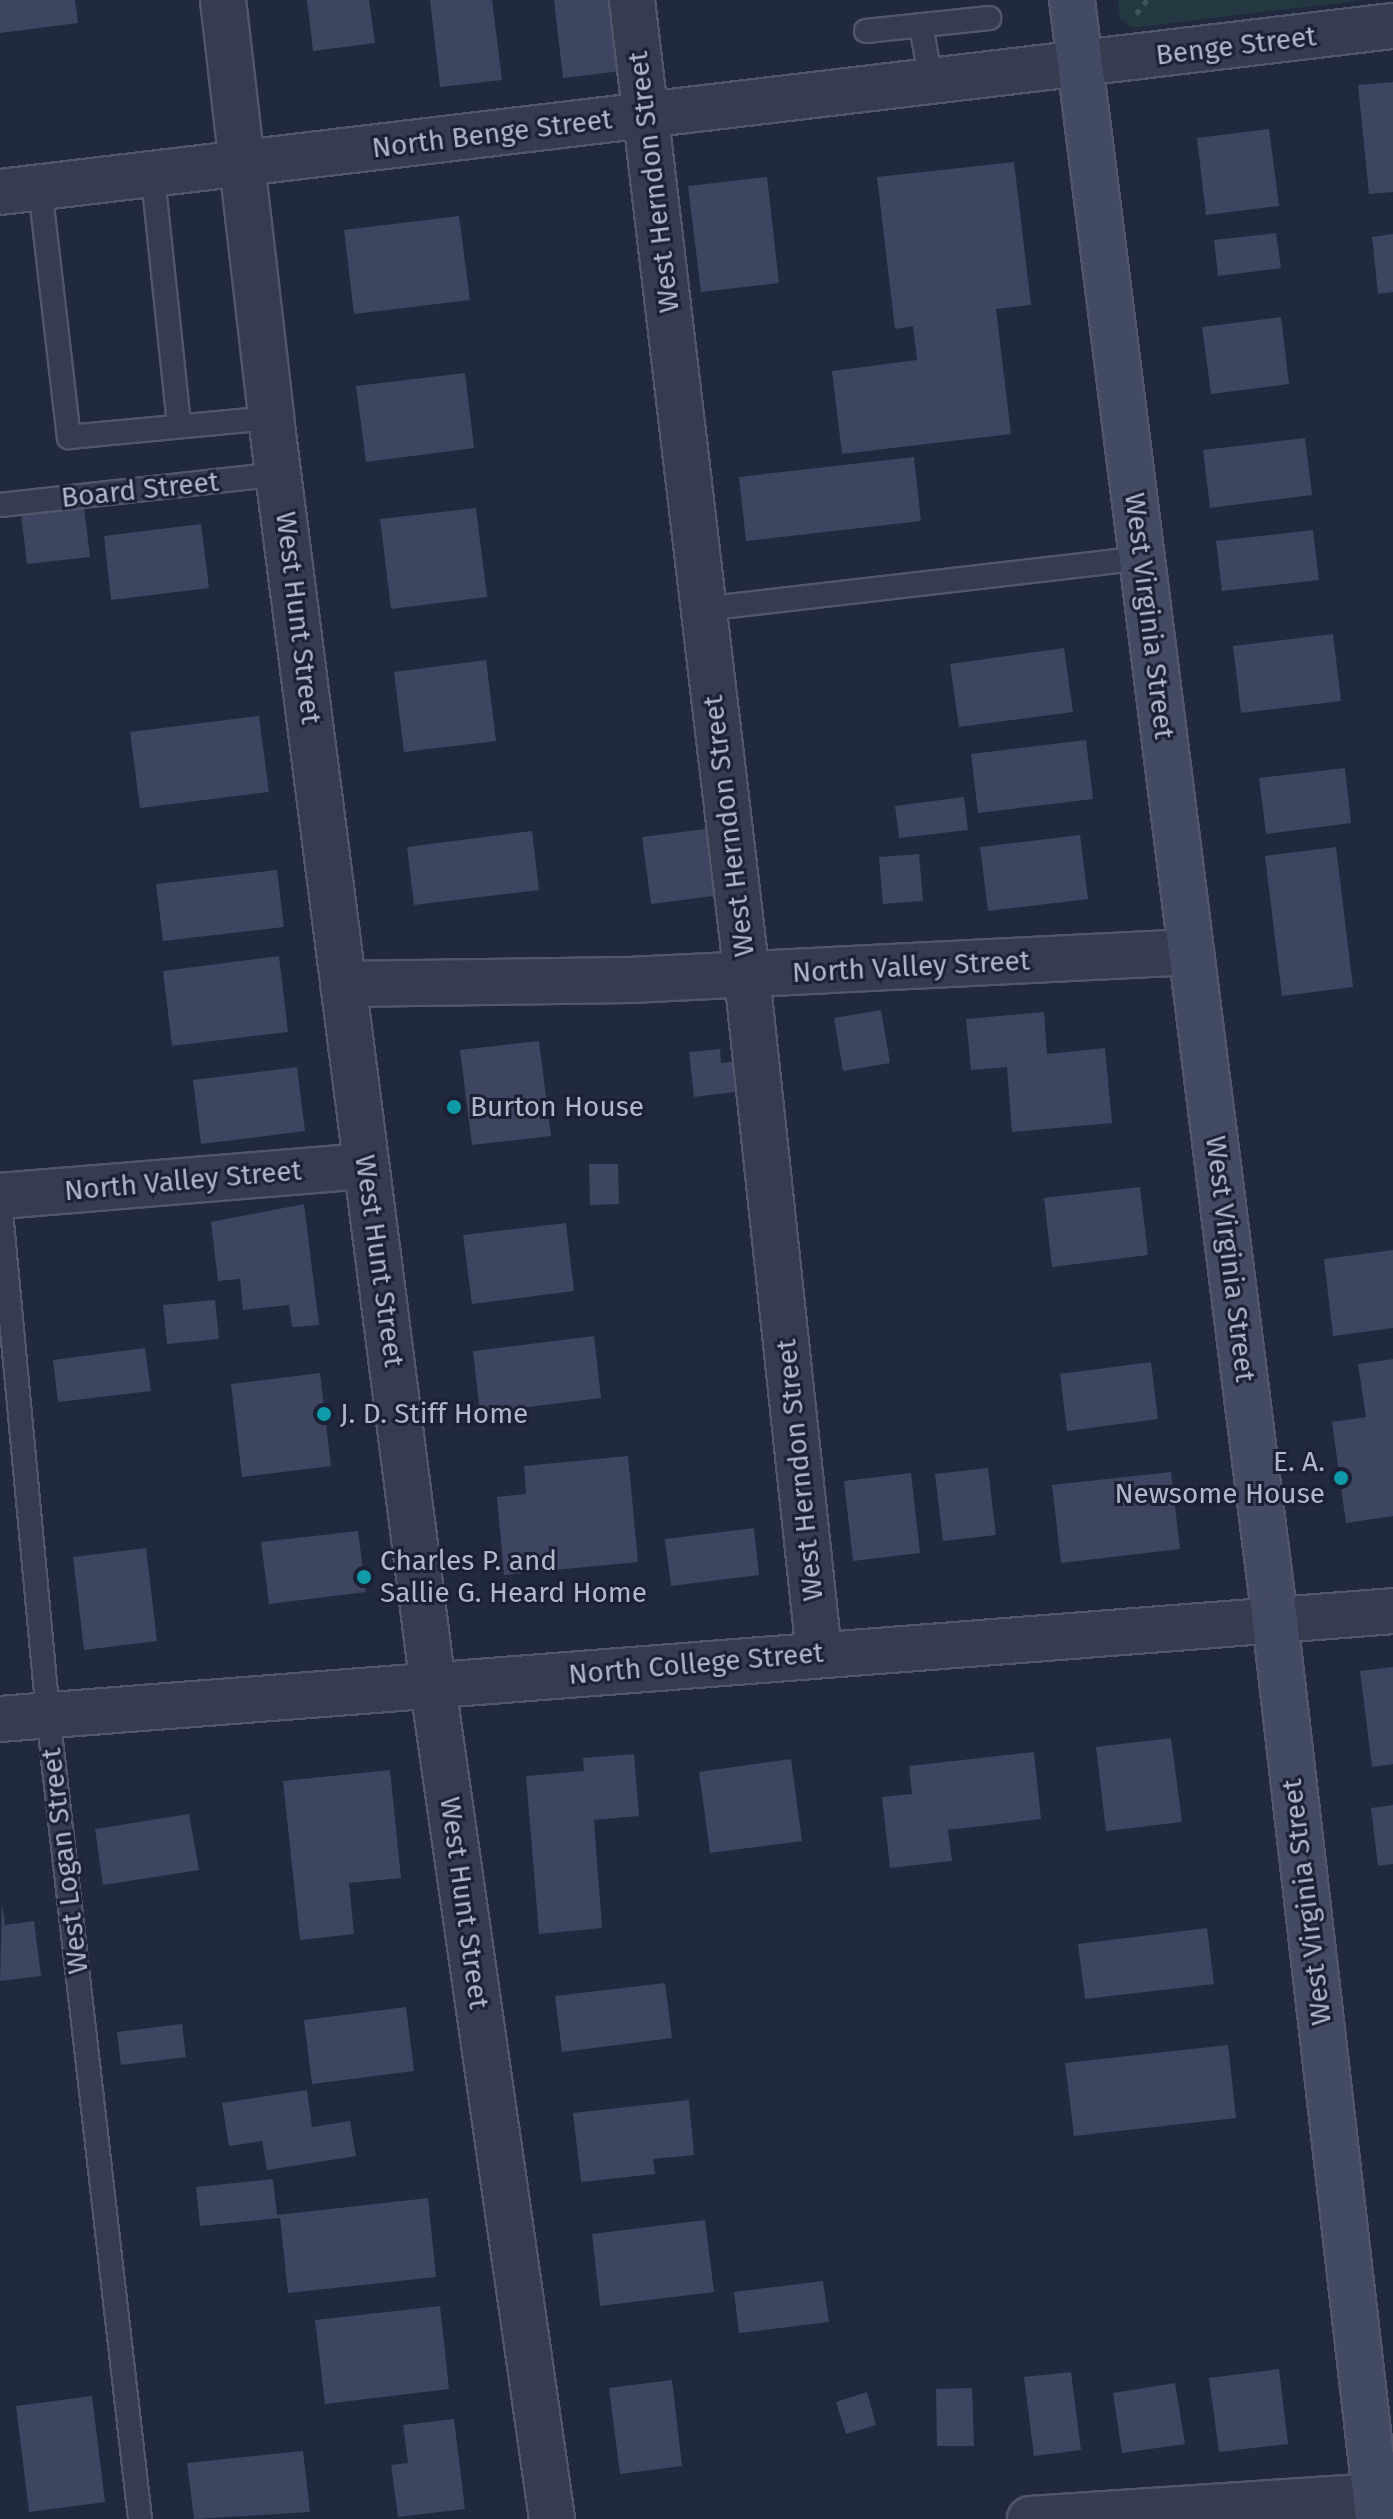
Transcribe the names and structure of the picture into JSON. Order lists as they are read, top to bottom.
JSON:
{
  "streets": {
    "main road": ["West Virginia Street"],
    "street": [
      "Benge Street",
      "North Benge Street",
      "West Herndon Street",
      "West Hunt Street",
      "North Valley Street",
      "North College Street"
    ],
    "lane": ["Board Street", "West Logan Street"]
  },
  "crossings": [
    ["Benge Street", "North Benge Street"],
    ["Benge Street", "West Virginia Street"],
    ["North Benge Street", "West Herndon Street"],
    ["North Benge Street", "West Virginia Street"],
    ["North Benge Street", "West Hunt Street"],
    ["West Herndon Street", "North Valley Street"],
    ["West Herndon Street", "North College Street"],
    ["Board Street", "West Hunt Street"],
    ["West Virginia Street", "North Valley Street"],
    ["West Virginia Street", "North College Street"],
    ["West Hunt Street", "North Valley Street"],
    ["West Hunt Street", "North College Street"],
    ["North Valley Street", "West Logan Street"],
    ["North College Street", "West Logan Street"]
  ],
  "places": [
    "Burton House",
    "J. D. Stiff Home",
    "E. A. Newsome House",
    "Charles P. and Sallie G. Heard Home"
  ]
}
